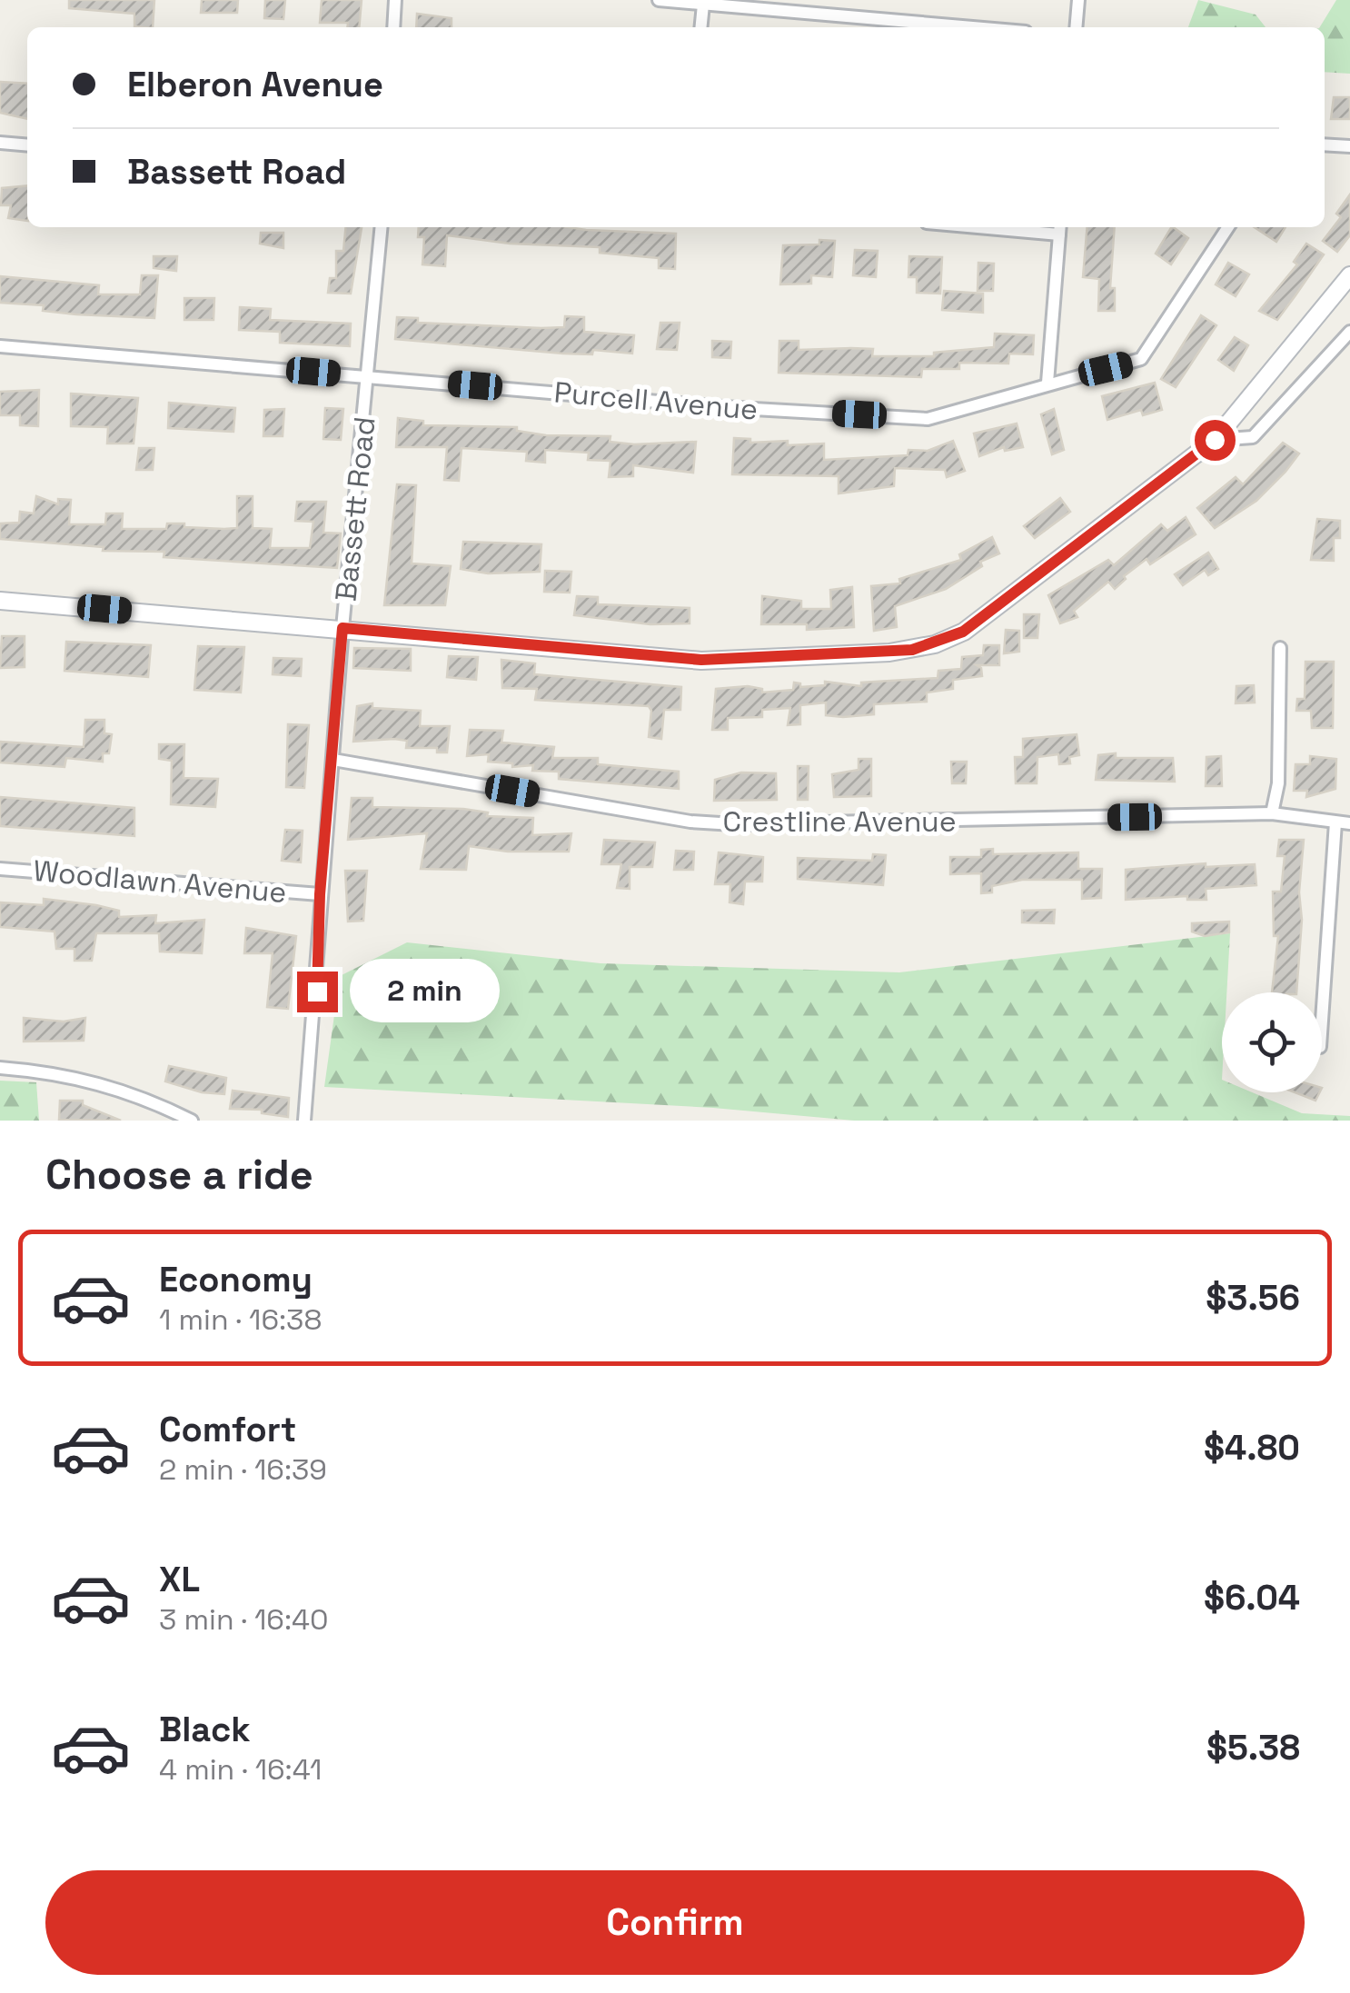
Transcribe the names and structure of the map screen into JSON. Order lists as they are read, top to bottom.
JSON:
{
  "streets": {
    "street": [
      "Purcell Avenue",
      "Bassett Road",
      "Crestline Avenue",
      "Woodlawn Avenue"
    ]
  },
  "crossings": [
    ["Purcell Avenue", "Bassett Road"],
    ["Bassett Road", "Crestline Avenue"],
    ["Bassett Road", "Woodlawn Avenue"]
  ],
  "page": {
    "banner": ["Elberon Avenue", "Bassett Road"],
    "bubble": "2 min",
    "heading": "Choose a ride",
    "list": [
      {
        "name": "Economy",
        "note": "1 min · 16:38",
        "value": "$3.56"
      },
      {
        "name": "Comfort",
        "note": "2 min · 16:39",
        "value": "$4.80"
      },
      {
        "name": "XL",
        "note": "3 min · 16:40",
        "value": "$6.04"
      },
      {
        "name": "Black",
        "note": "4 min · 16:41",
        "value": "$5.38"
      }
    ],
    "buttons": "Confirm"
  }
}
